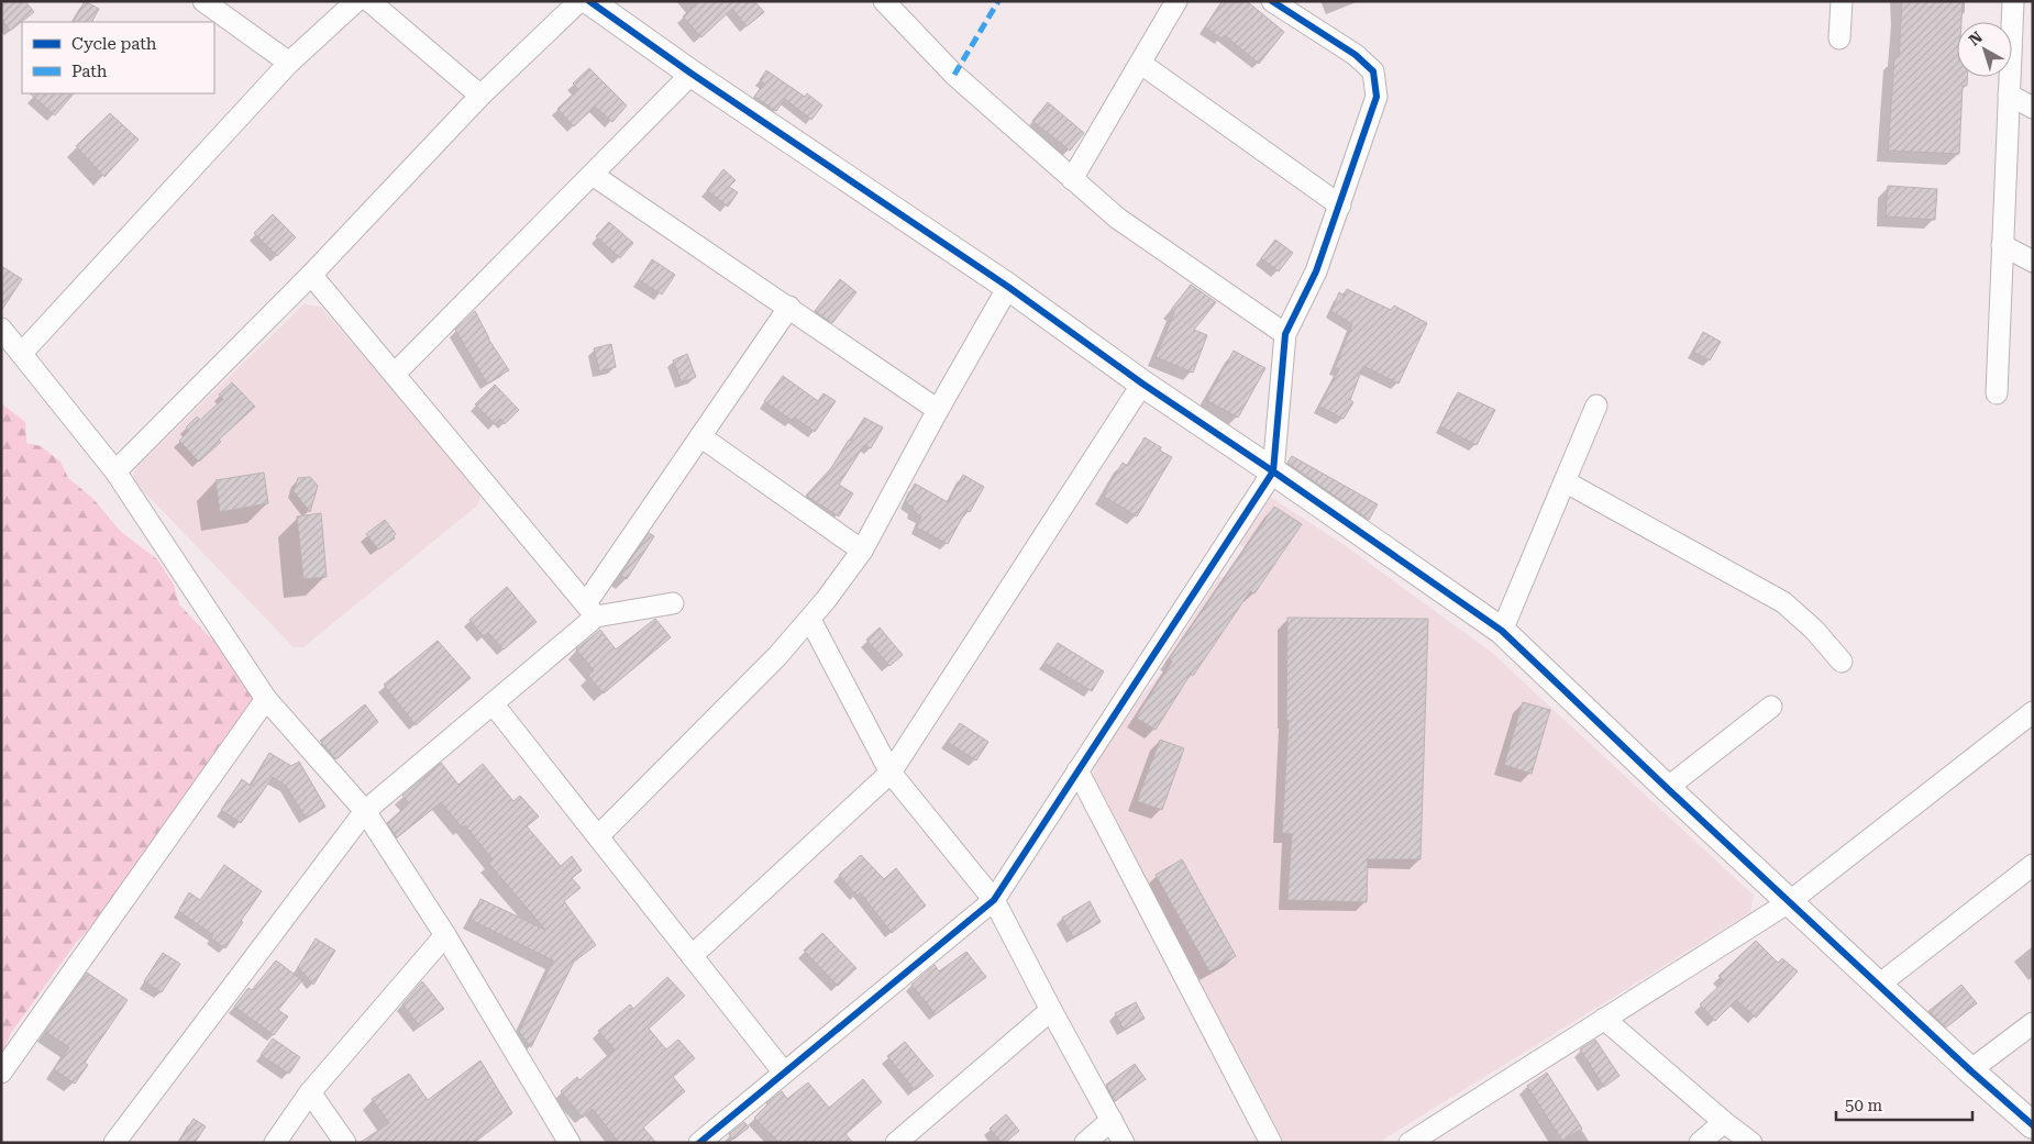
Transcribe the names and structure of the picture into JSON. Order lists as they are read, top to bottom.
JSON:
{
  "legend": ["Cycle path", "Path"],
  "scale_bar": "50 m",
  "north": "top left"
}
